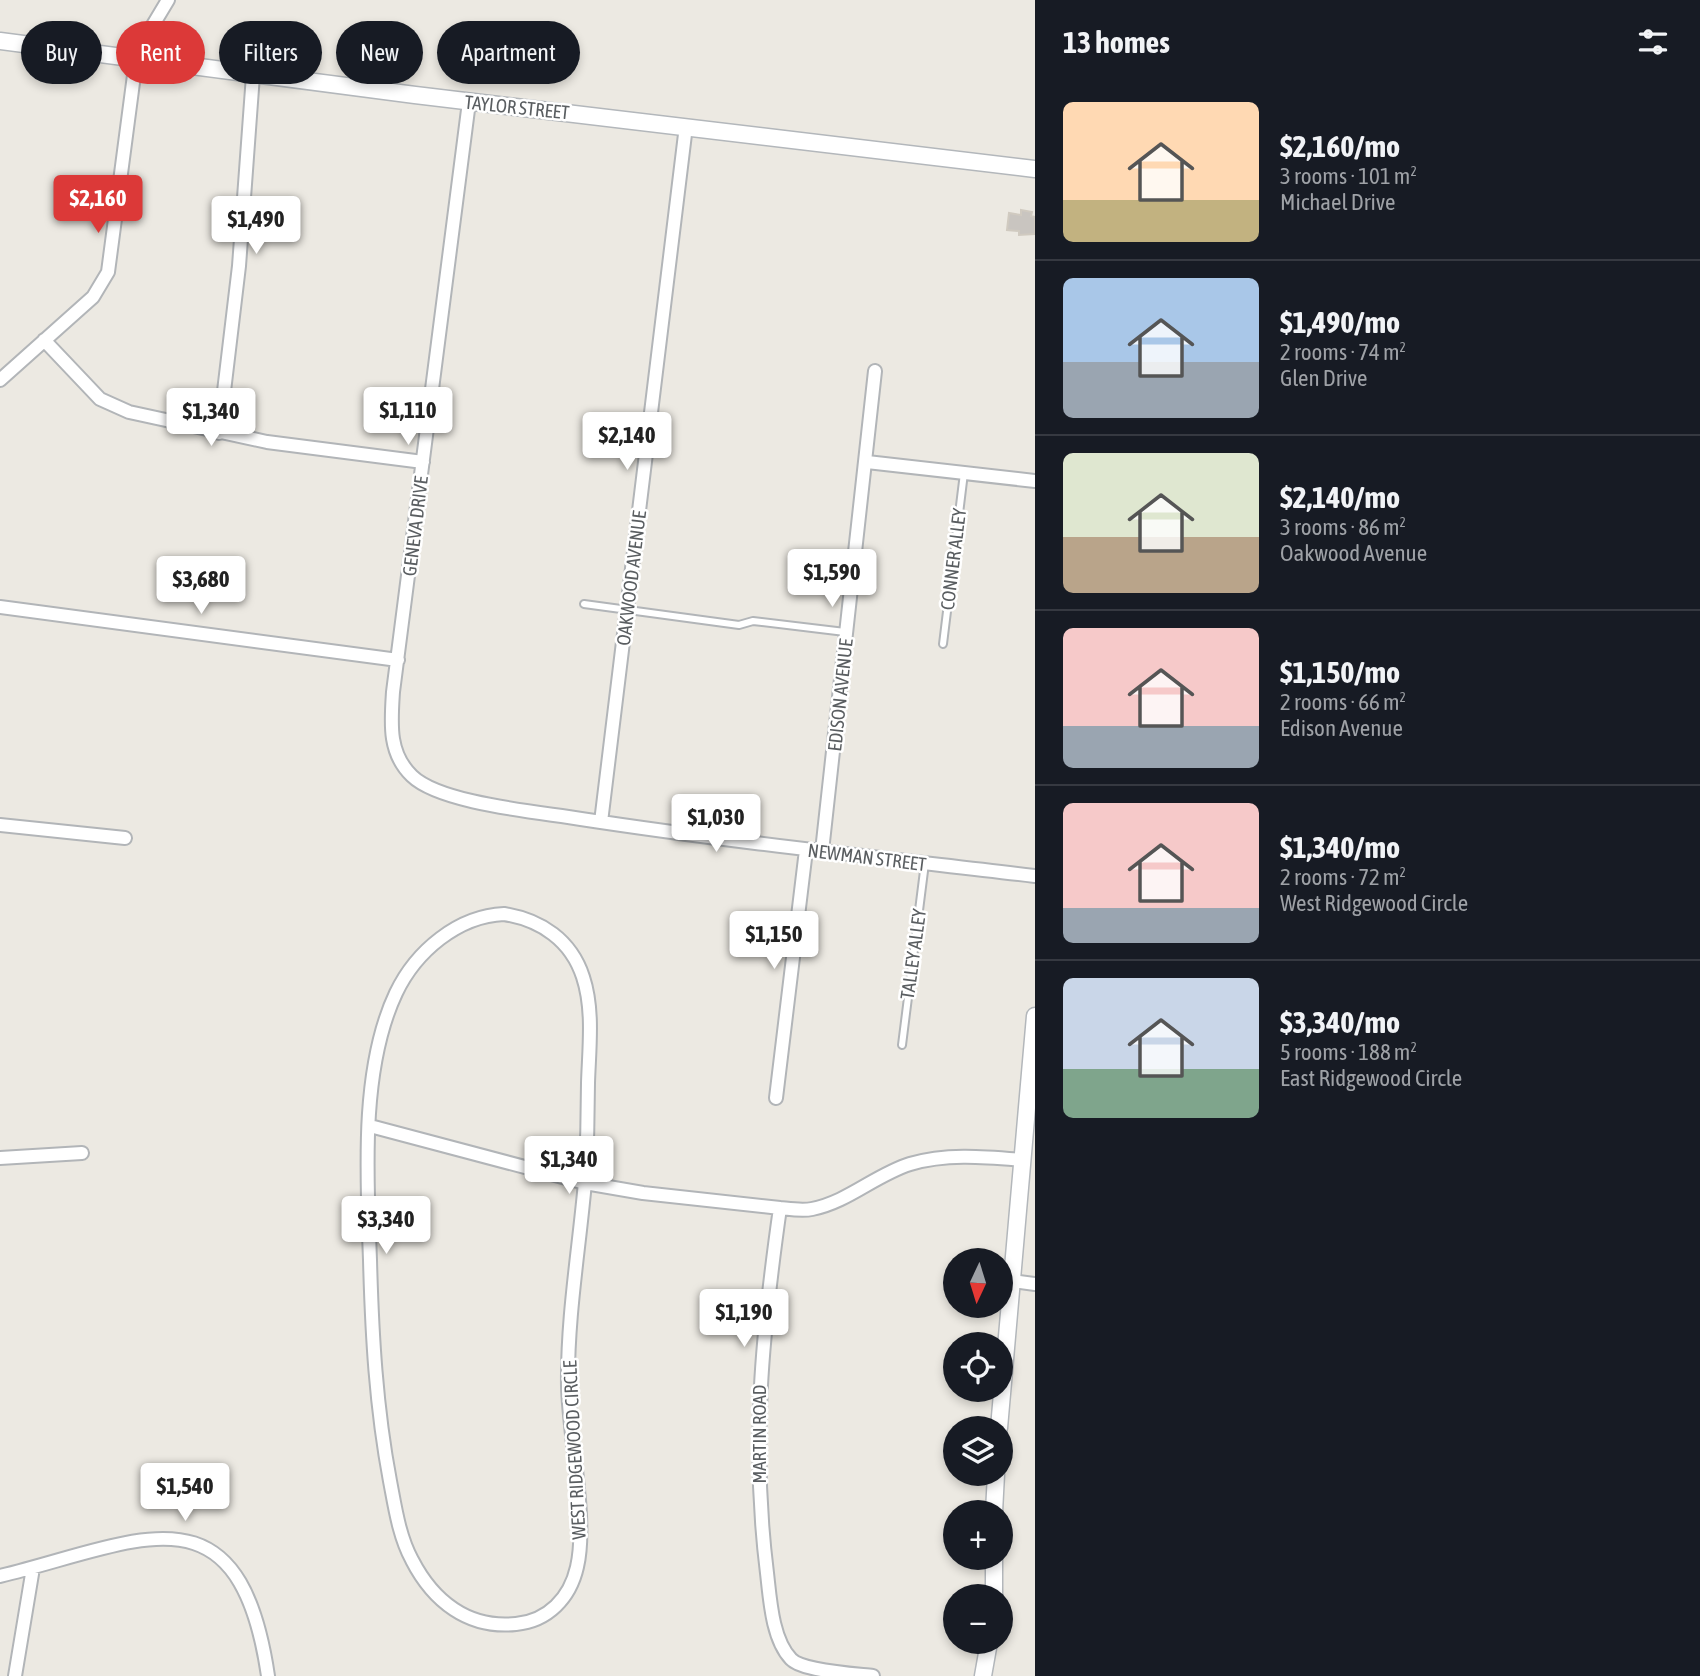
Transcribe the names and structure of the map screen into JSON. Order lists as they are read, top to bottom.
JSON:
{
  "streets": {
    "street": [
      "TAYLOR STREET",
      "GENEVA DRIVE",
      "OAKWOOD AVENUE",
      "EDISON AVENUE",
      "NEWMAN STREET",
      "MARTIN ROAD",
      "WEST RIDGEWOOD CIRCLE"
    ],
    "lane": ["CONNER ALLEY", "TALLEY ALLEY"]
  },
  "crossings": [
    ["TAYLOR STREET", "GENEVA DRIVE"],
    ["TAYLOR STREET", "OAKWOOD AVENUE"],
    ["GENEVA DRIVE", "NEWMAN STREET"],
    ["OAKWOOD AVENUE", "NEWMAN STREET"],
    ["EDISON AVENUE", "NEWMAN STREET"],
    ["NEWMAN STREET", "TALLEY ALLEY"]
  ],
  "north": "bottom",
  "page": {
    "heading": "13 homes",
    "chip": [
      "Buy",
      "Rent",
      "Filters",
      "New",
      "Apartment"
    ],
    "list": [
      {
        "name": "$2,160/mo",
        "note": "3 rooms · 101 m² · Michael Drive"
      },
      {
        "name": "$1,490/mo",
        "note": "2 rooms · 74 m² · Glen Drive"
      },
      {
        "name": "$2,140/mo",
        "note": "3 rooms · 86 m² · Oakwood Avenue"
      },
      {
        "name": "$1,150/mo",
        "note": "2 rooms · 66 m² · Edison Avenue"
      },
      {
        "name": "$1,340/mo",
        "note": "2 rooms · 72 m² · West Ridgewood Circle"
      },
      {
        "name": "$3,340/mo",
        "note": "5 rooms · 188 m² · East Ridgewood Circle"
      }
    ],
    "price": [
      "$2,160",
      "$1,490",
      "$1,110",
      "$1,340",
      "$2,140",
      "$1,590",
      "$3,680",
      "$1,030",
      "$1,150",
      "$1,340",
      "$3,340",
      "$1,190",
      "$1,540"
    ],
    "map_buttons": ["+", "−"]
  }
}
